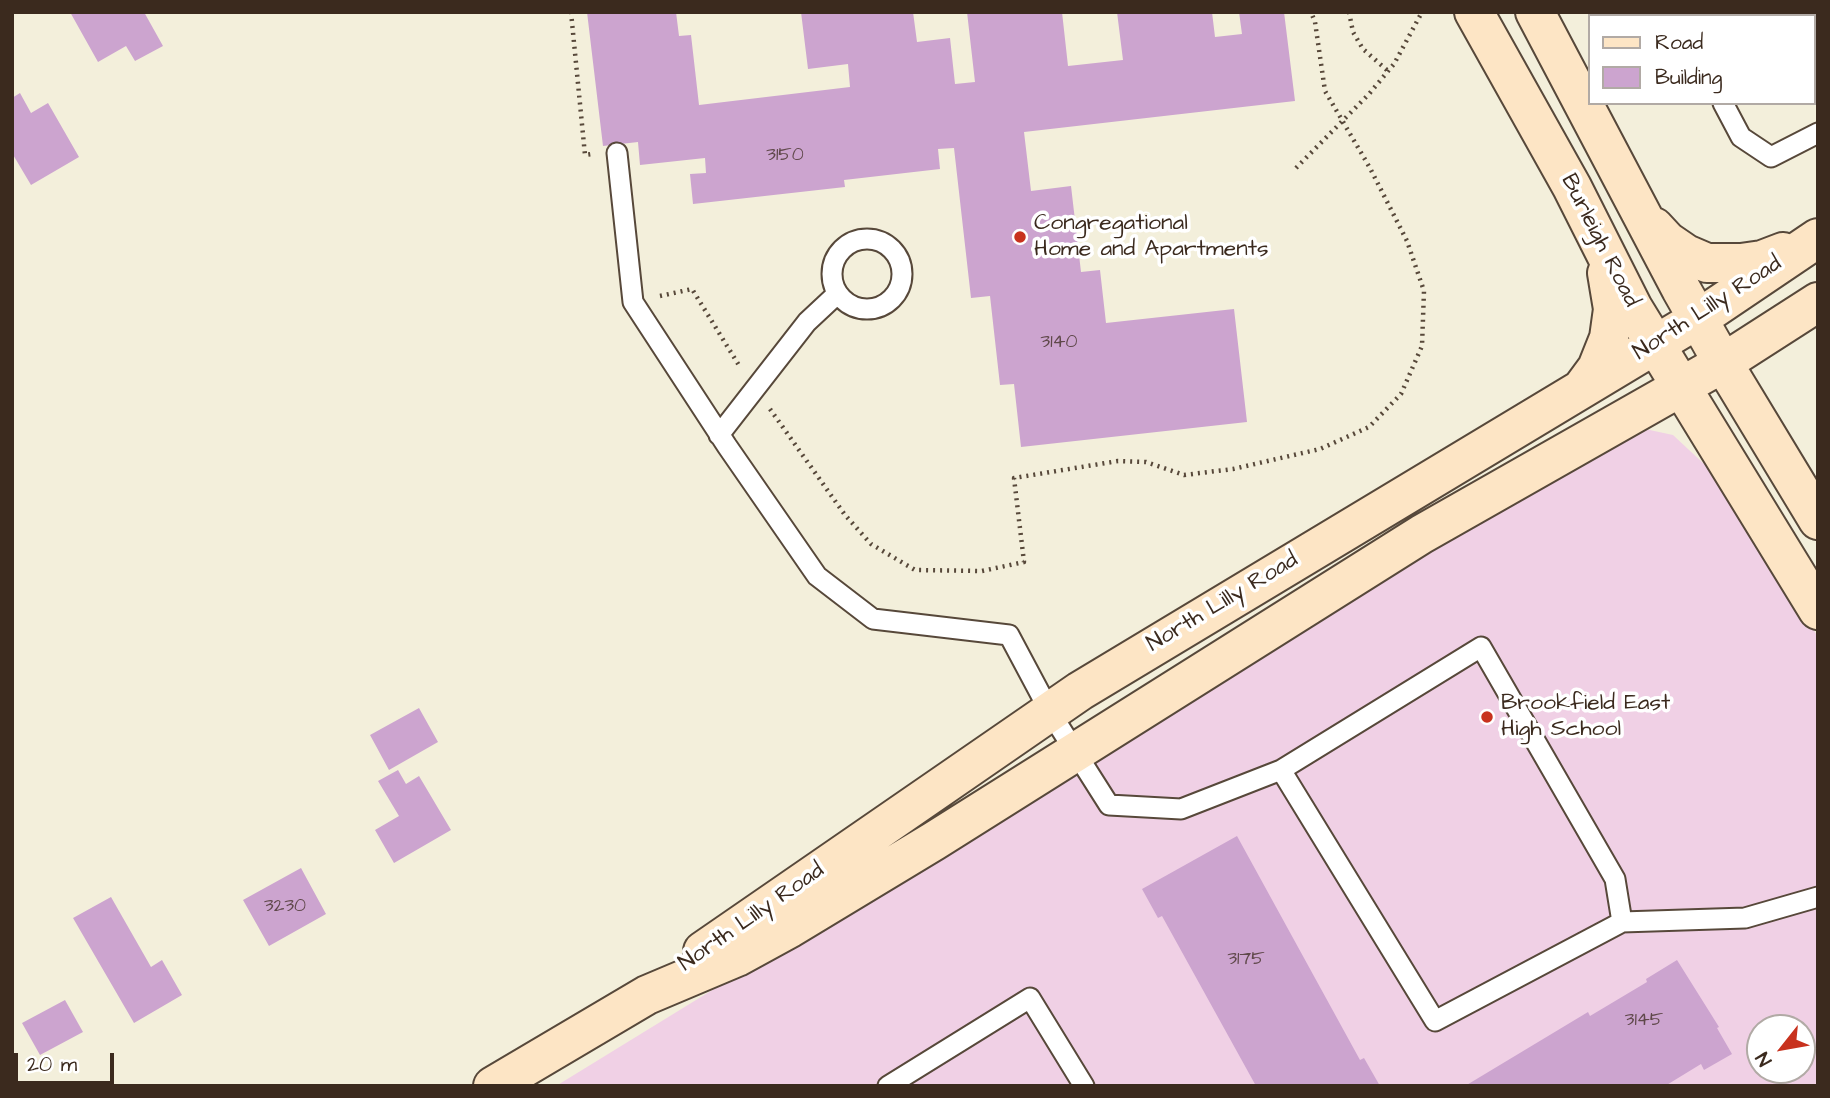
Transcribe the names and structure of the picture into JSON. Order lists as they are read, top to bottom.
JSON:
{
  "streets": {
    "street": ["Burleigh Road", "North Lilly Road"]
  },
  "crossings": [
    ["Burleigh Road", "North Lilly Road"]
  ],
  "places": ["Congregational Home and Apartments", "Brookfield East High School"],
  "house_numbers": [
    "3150",
    "3140",
    "3230",
    "3175",
    "3145"
  ],
  "legend": ["Road", "Building"],
  "scale_bar": "20 m",
  "north": "bottom left"
}
